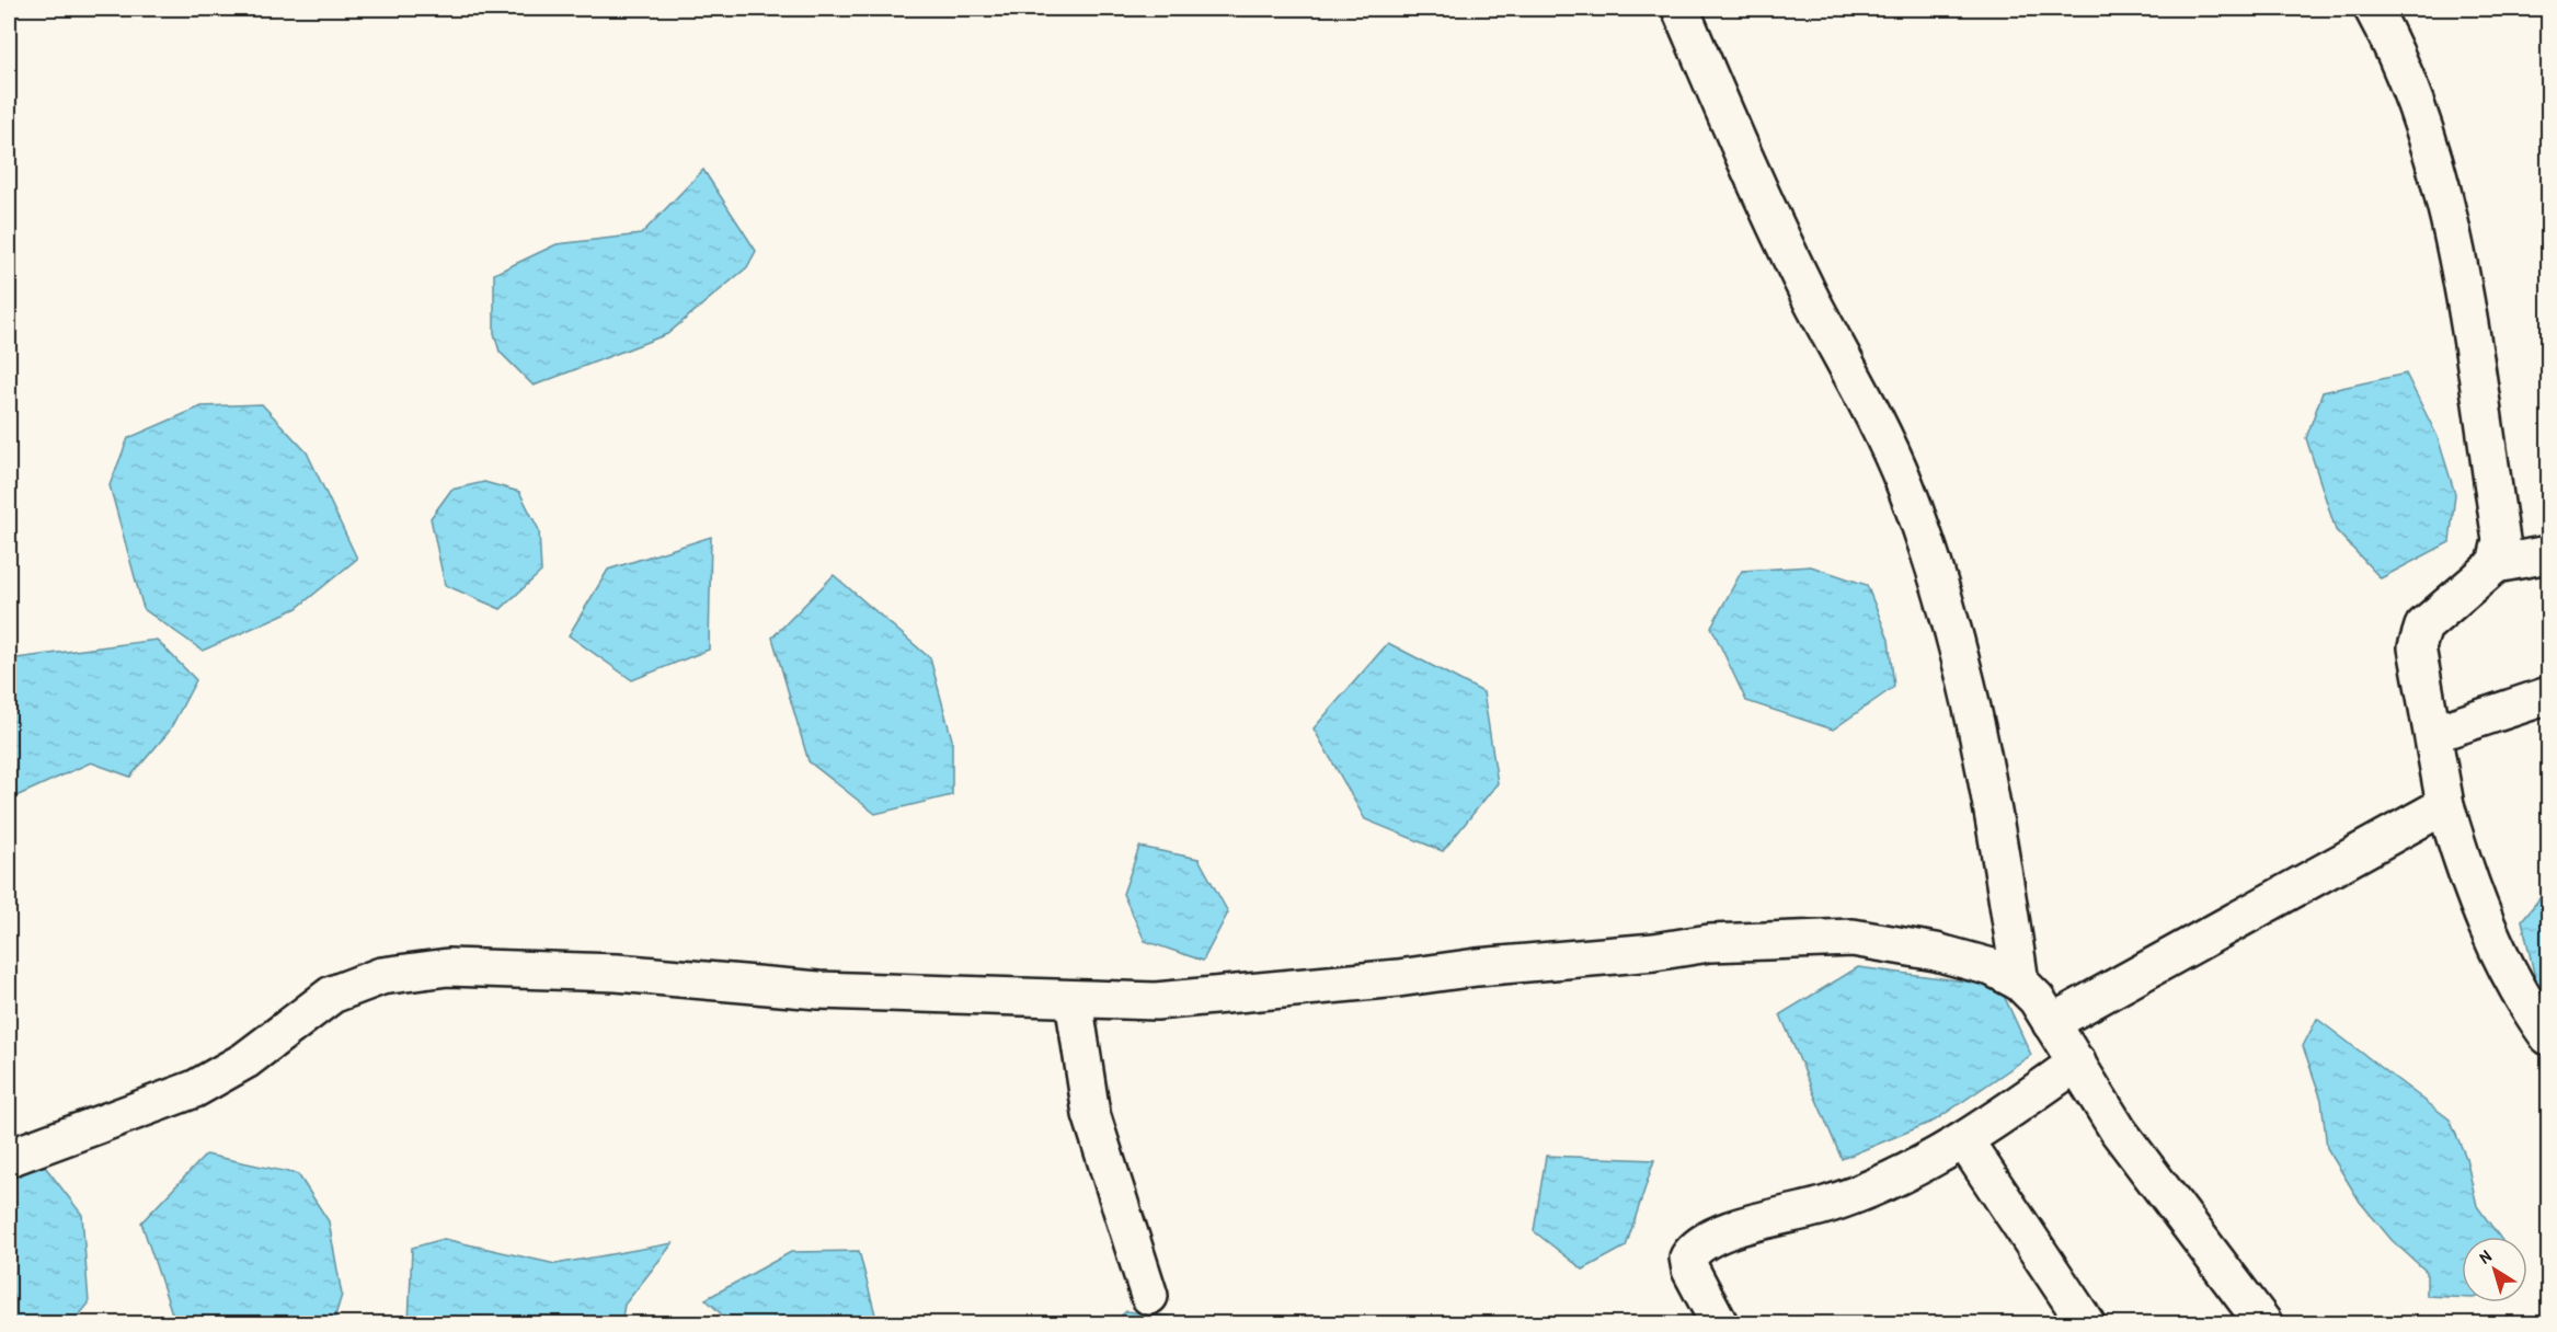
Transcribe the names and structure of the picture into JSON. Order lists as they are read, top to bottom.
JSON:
{
  "north": "top left"
}
